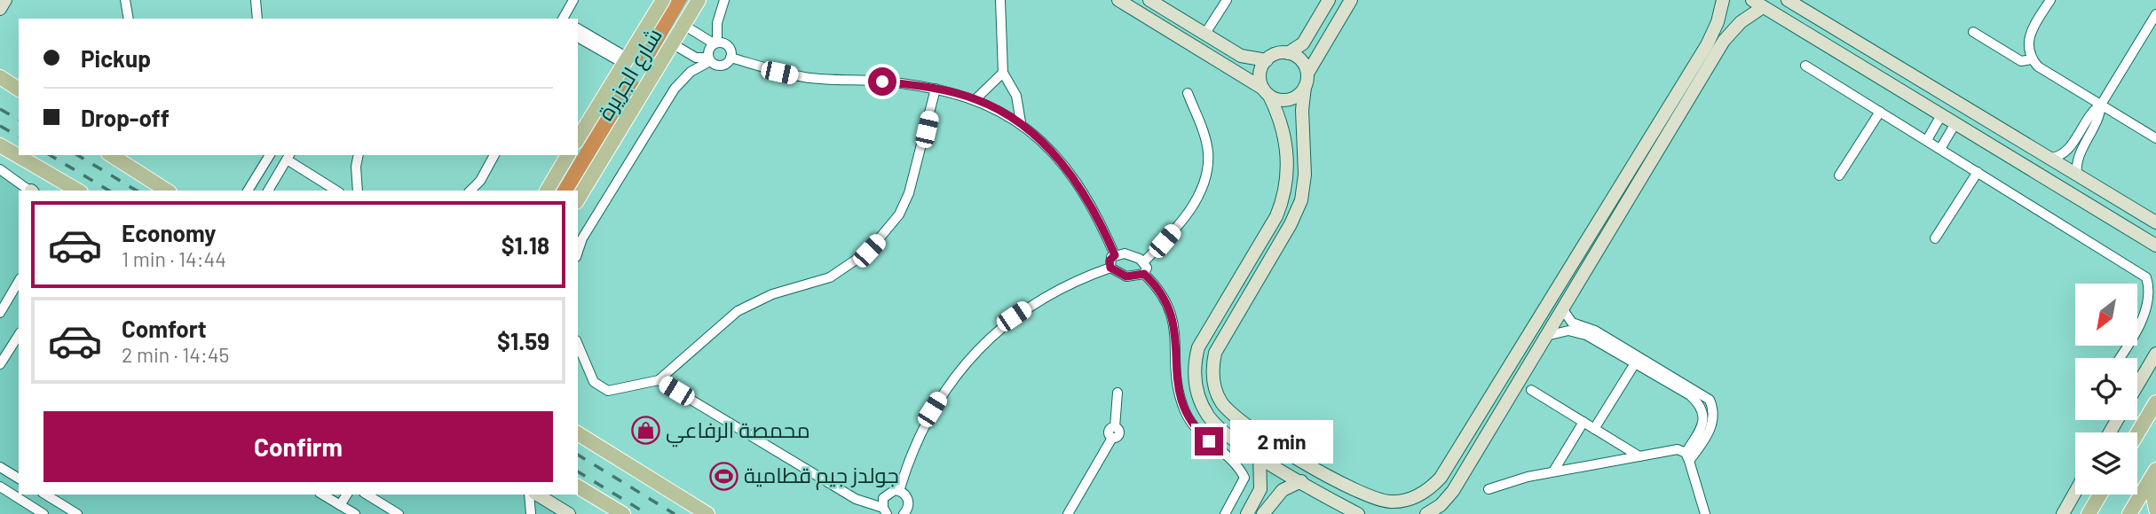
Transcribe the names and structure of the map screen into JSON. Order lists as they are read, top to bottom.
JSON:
{
  "streets": {
    "main road": ["شارع الجزيرة"]
  },
  "places": {
    "shop": ["محمصة الرفاعي"],
    "sports": ["جولدز جيم قطامية"]
  },
  "north": "bottom left",
  "page": {
    "banner": ["Pickup", "Drop-off"],
    "list": [
      {
        "name": "Economy",
        "note": "1 min · 14:44",
        "value": "$1.18"
      },
      {
        "name": "Comfort",
        "note": "2 min · 14:45",
        "value": "$1.59"
      }
    ],
    "buttons": "Confirm",
    "bubble": "2 min"
  }
}
